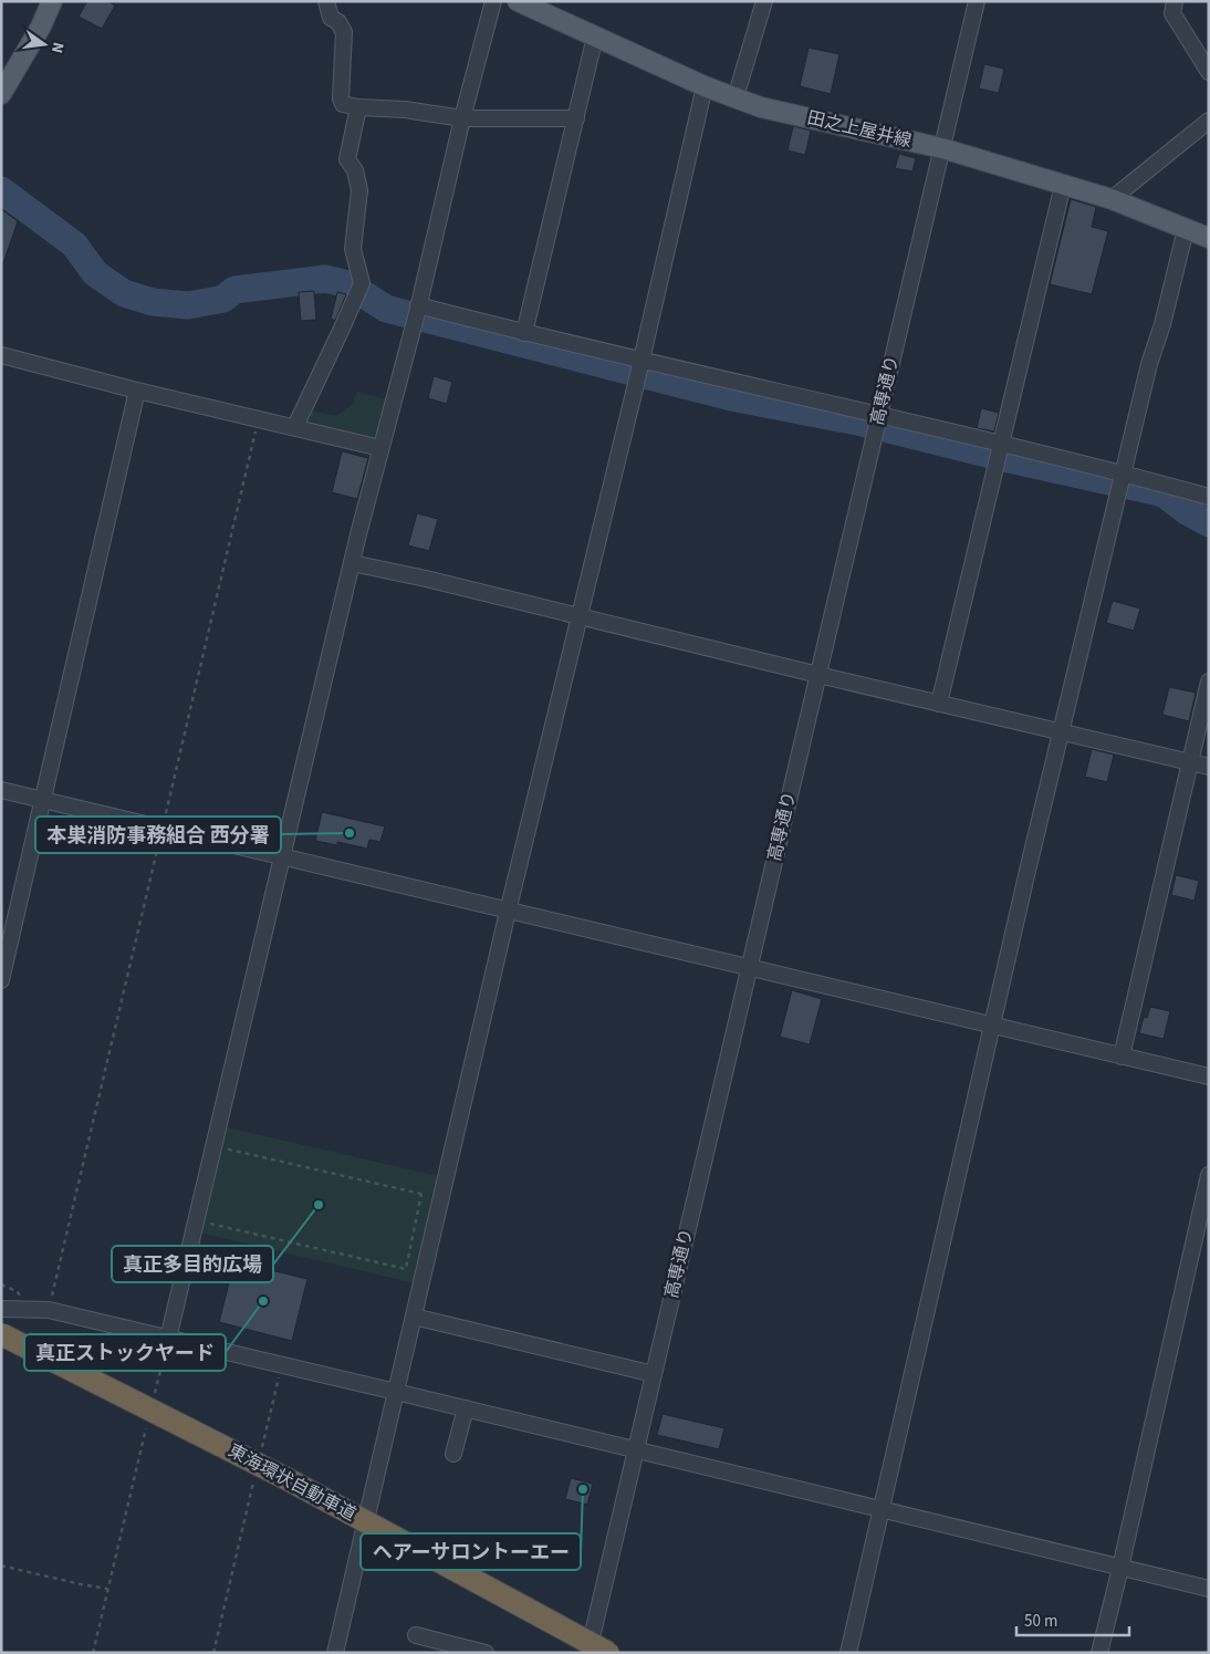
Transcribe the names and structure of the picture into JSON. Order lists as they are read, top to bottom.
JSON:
{
  "streets": {
    "highway": ["東海環状自動車道"],
    "main road": ["田之上屋井線"],
    "street": ["高専通り"]
  },
  "crossings": [
    ["田之上屋井線", "高専通り"]
  ],
  "places": [
    "本巣消防事務組合 西分署",
    "真正多目的広場",
    "真正ストックヤード",
    "ヘアーサロントーエー"
  ],
  "scale_bar": "50 m",
  "north": "right"
}
